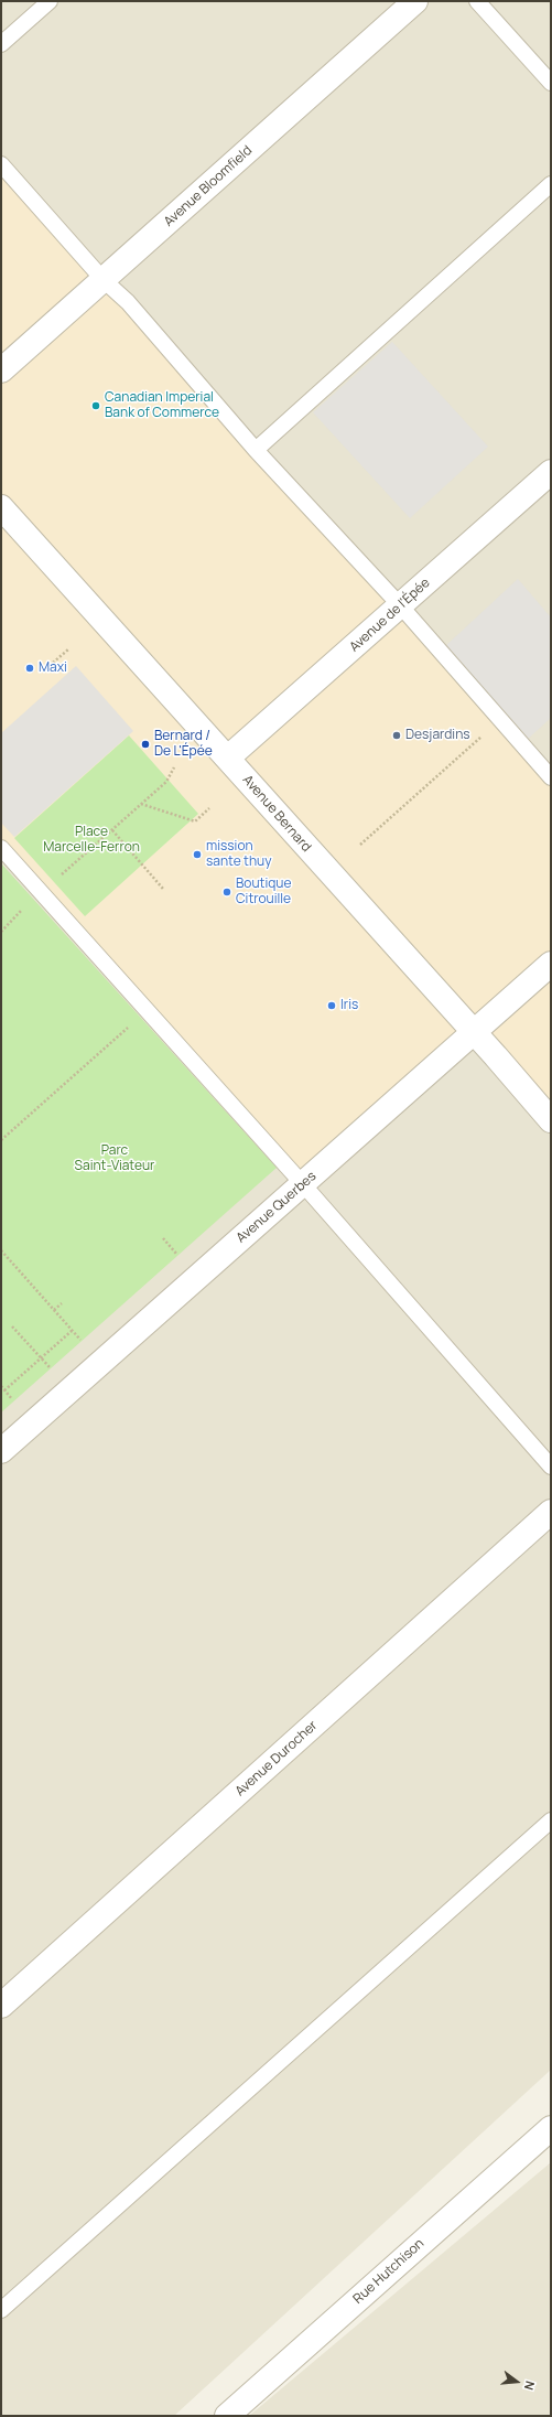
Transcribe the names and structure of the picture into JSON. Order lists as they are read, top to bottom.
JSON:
{
  "streets": {
    "street": [
      "Avenue Bloomfield",
      "Avenue de l'Épée",
      "Avenue Bernard",
      "Avenue Querbes",
      "Avenue Durocher",
      "Rue Hutchison"
    ]
  },
  "crossings": [
    ["Avenue de l'Épée", "Avenue Bernard"],
    ["Avenue Bernard", "Avenue Querbes"]
  ],
  "parks": ["Place Marcelle-Ferron", "Parc Saint-Viateur"],
  "places": [
    "Canadian Imperial Bank of Commerce",
    "Maxi",
    "Desjardins",
    "Bernard / De L'Épée",
    "mission sante thuy",
    "Boutique Citrouille",
    "Iris"
  ],
  "north": "right"
}
